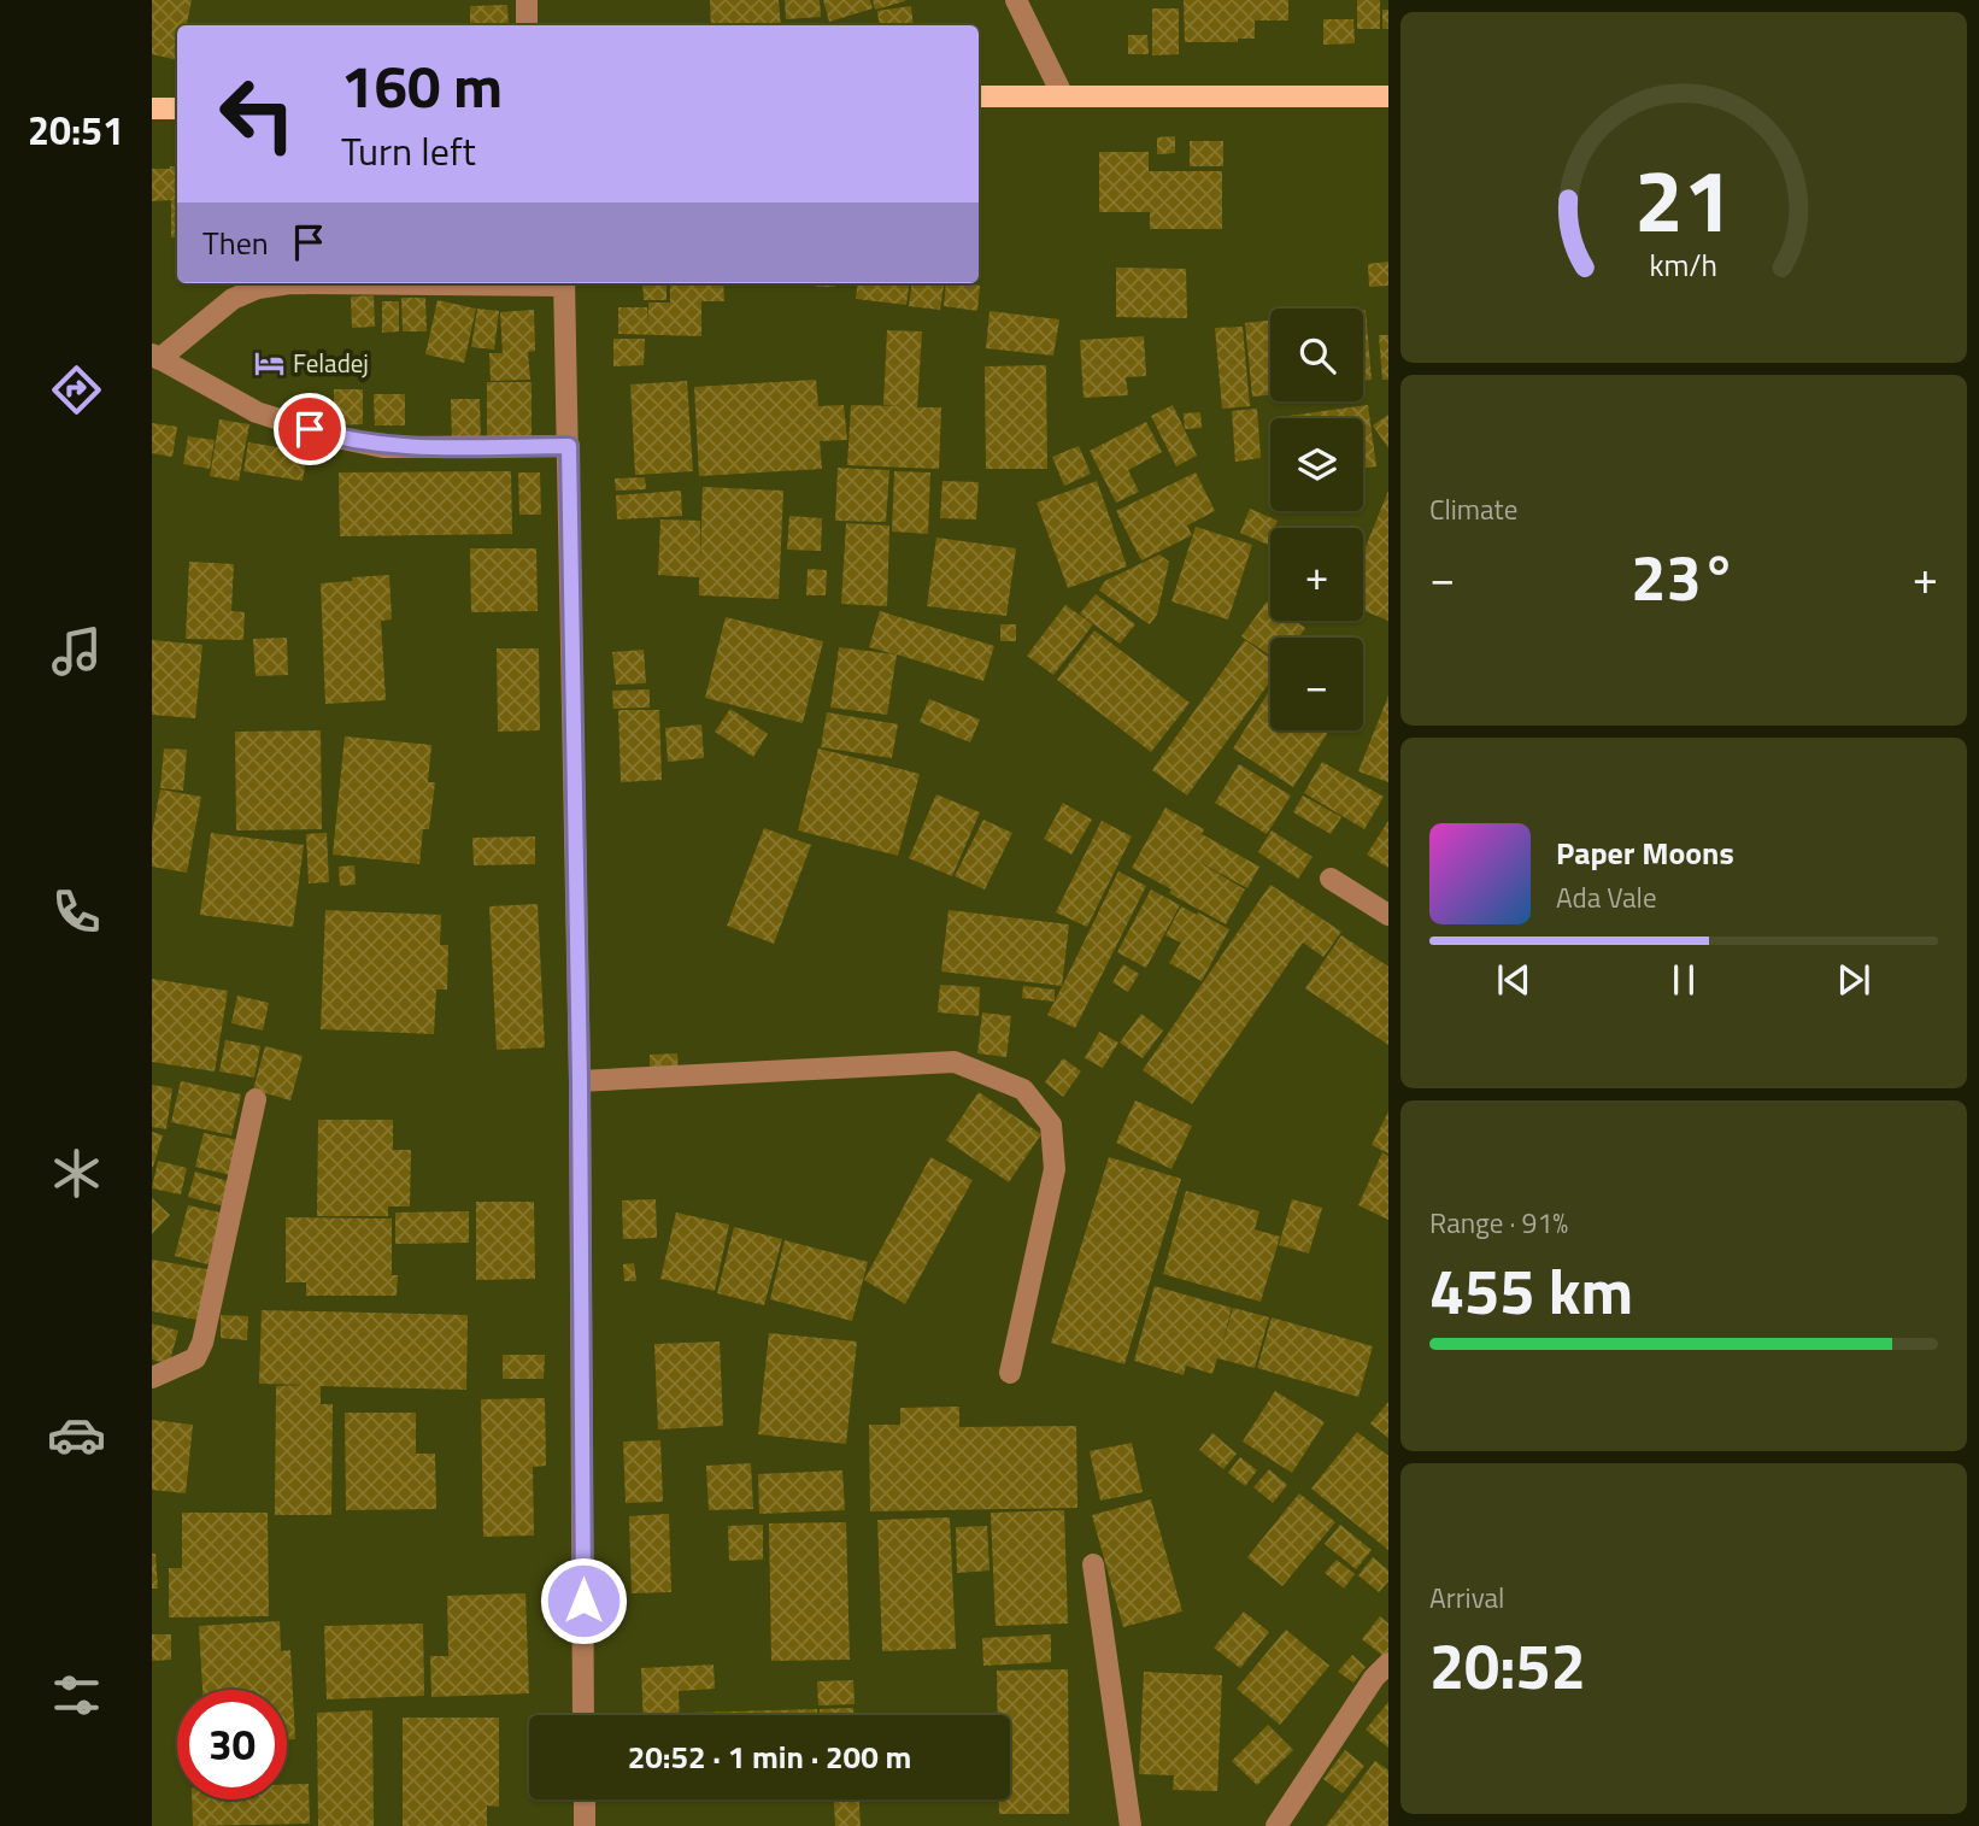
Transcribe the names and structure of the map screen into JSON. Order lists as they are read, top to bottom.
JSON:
{
  "places": {
    "hotel": ["Feladej"]
  },
  "page": {
    "tabs": "20:51",
    "turn": ["160 m", "Turn left"],
    "then": "Then",
    "map_buttons": ["+", "−"],
    "tile": [
      "Climate",
      ["Range · 91%", "455 km"],
      ["Arrival", "20:52"]
    ],
    "heat": ["−", "23°", "+"],
    "song": ["Paper Moons", "Ada Vale"],
    "limit": "30",
    "trip": "20:52 · 1 min · 200 m",
    "gauge": ["21", "km/h"]
  }
}
